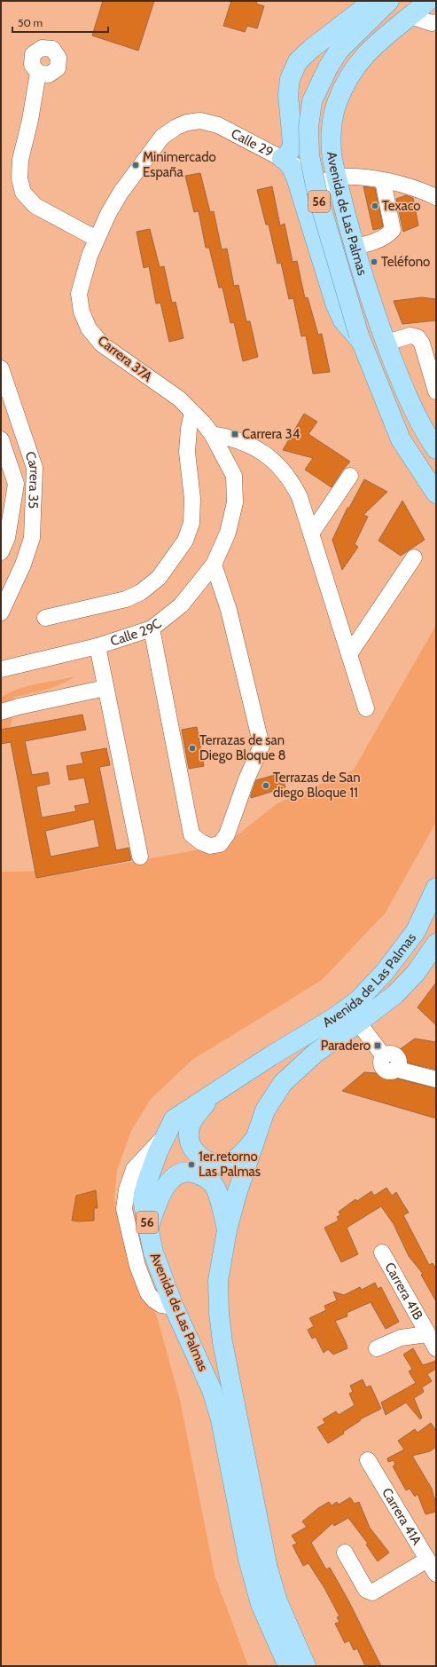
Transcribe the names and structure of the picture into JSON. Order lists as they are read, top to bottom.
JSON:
{
  "streets": {
    "main road": ["56", "Avenida de Las Palmas"],
    "street": [
      "Calle 29",
      "Carrera 37A",
      "Carrera 35",
      "Calle 29C",
      "Carrera 41B",
      "Carrera 41A"
    ]
  },
  "crossings": [
    ["Calle 29", "Avenida de Las Palmas"],
    ["Calle 29", "Carrera 37A"],
    ["Carrera 37A", "Calle 29C"]
  ],
  "places": {
    "other": [
      "Minimercado España",
      "Texaco",
      "Teléfono",
      "Terrazas de san Diego Bloque 8",
      "Terrazas de San diego Bloque 11",
      "1er.retorno Las Palmas"
    ],
    "transit": ["Carrera 34", "Paradero"]
  },
  "scale_bar": "50 m"
}
